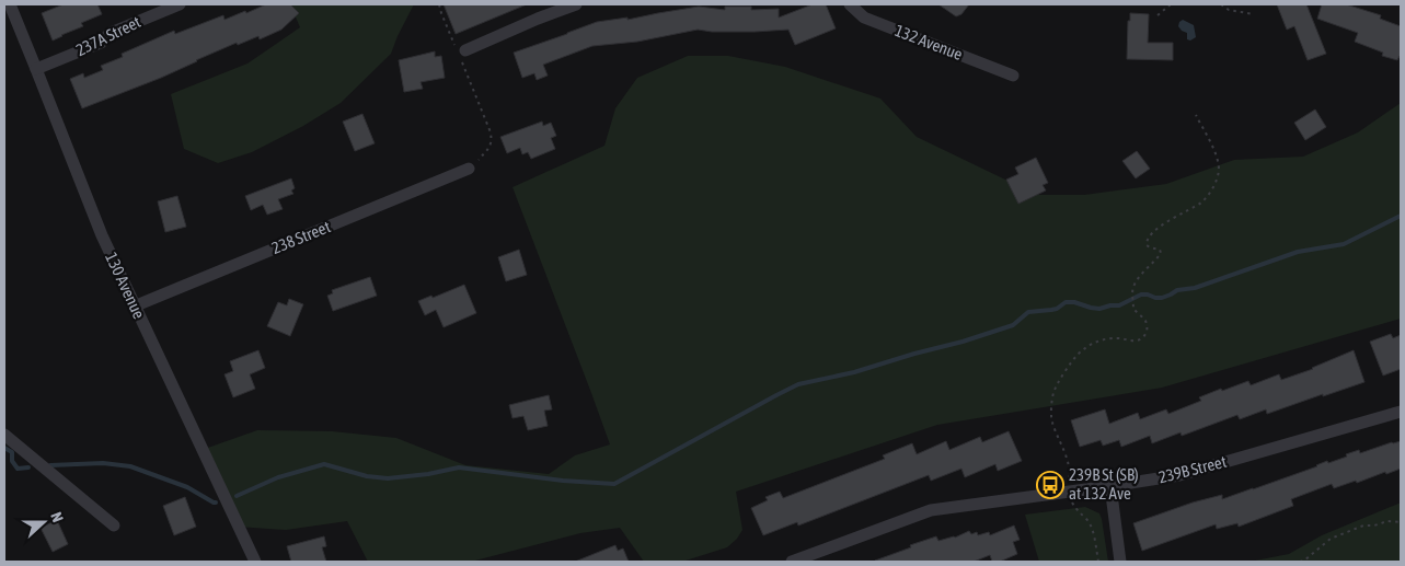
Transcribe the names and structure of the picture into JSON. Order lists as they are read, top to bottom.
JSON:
{
  "streets": {
    "street": [
      "237A Street",
      "132 Avenue",
      "238 Street",
      "130 Avenue",
      "239B Street"
    ]
  },
  "crossings": [
    ["237A Street", "130 Avenue"],
    ["238 Street", "130 Avenue"]
  ],
  "places": {
    "bus stop": ["239B St (SB) at 132 Ave"]
  },
  "north": "right"
}
